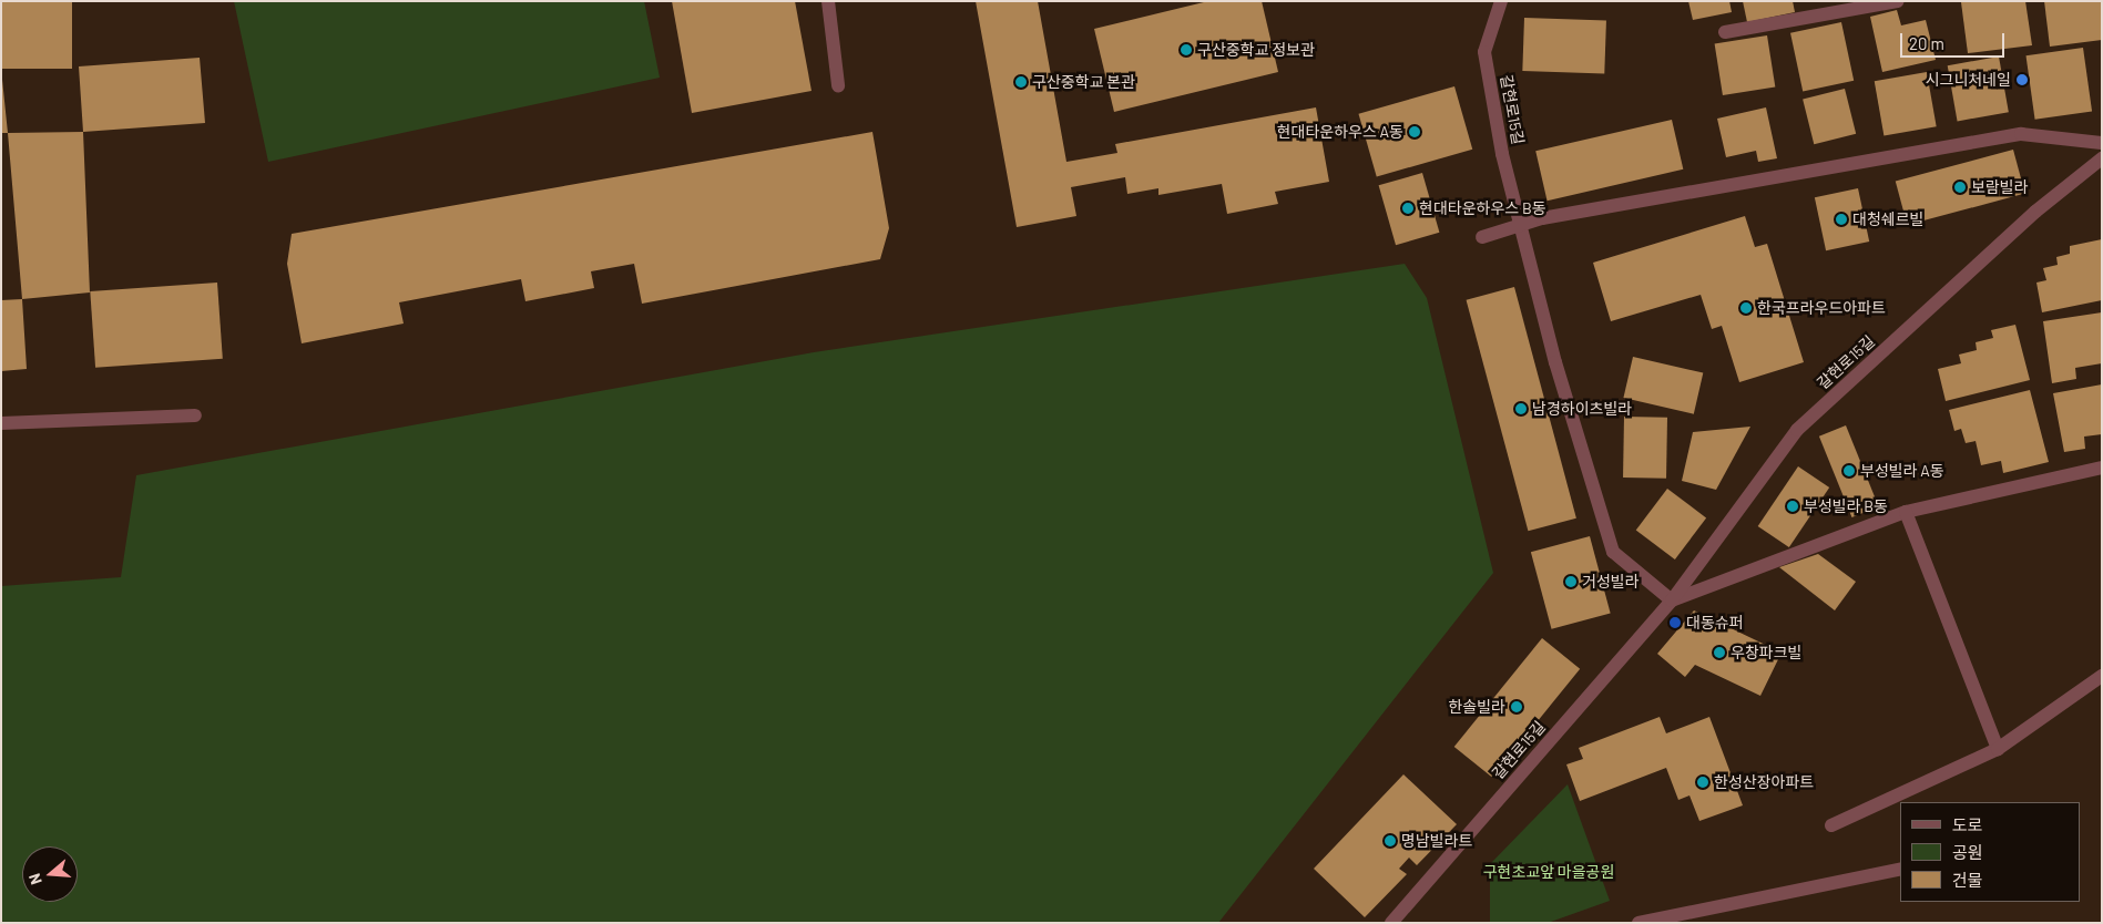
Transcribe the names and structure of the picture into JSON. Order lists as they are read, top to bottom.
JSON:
{
  "streets": {
    "street": ["갈현로15길"]
  },
  "parks": ["구현초교앞 마을공원"],
  "places": [
    "구산중학교 정보관",
    "시그니처네일",
    "구산중학교 본관",
    "현대타운하우스 A동",
    "보람빌라",
    "현대타운하우스 B동",
    "대청쉐르빌",
    "한국프라우드아파트",
    "남경하이츠빌라",
    "부성빌라 A동",
    "부성빌라 B동",
    "거성빌라",
    "대동슈퍼",
    "우창파크빌",
    "한솔빌라",
    "한성산장아파트",
    "명남빌라트"
  ],
  "legend": ["도로", "공원", "건물"],
  "scale_bar": "20 m",
  "north": "left"
}
